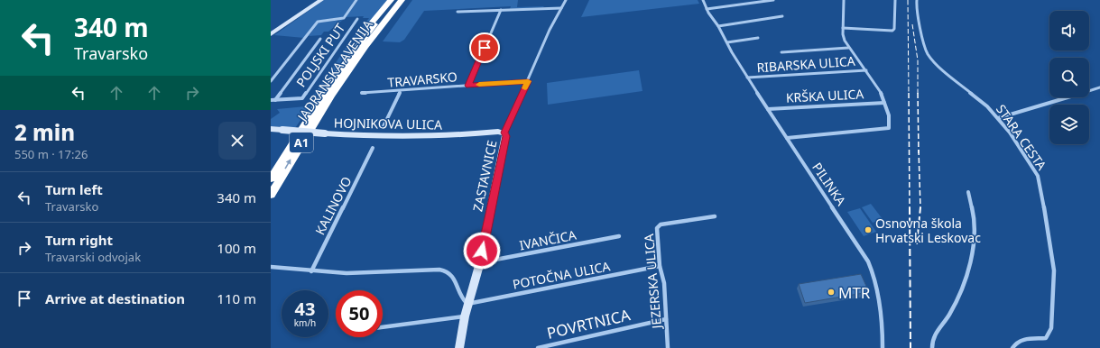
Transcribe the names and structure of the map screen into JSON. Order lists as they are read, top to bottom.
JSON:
{
  "streets": {
    "highway": ["JADRANSKA AVENIJA", "A1"],
    "main road": ["HOJNIKOVA ULICA", "ZASTAVNICE"],
    "street": [
      "POLJSKI PUT",
      "RIBARSKA ULICA",
      "TRAVARSKO",
      "KRŠKA ULICA",
      "STARA CESTA",
      "PILINKA",
      "KALINOVO",
      "IVANČICA",
      "POTOČNA ULICA",
      "JEZERSKA ULICA",
      "POVRTNICA"
    ]
  },
  "crossings": [
    ["RIBARSKA ULICA", "PILINKA"],
    ["TRAVARSKO", "ZASTAVNICE"],
    ["KRŠKA ULICA", "PILINKA"],
    ["HOJNIKOVA ULICA", "ZASTAVNICE"],
    ["ZASTAVNICE", "IVANČICA"],
    ["ZASTAVNICE", "POTOČNA ULICA"],
    ["POTOČNA ULICA", "JEZERSKA ULICA"],
    ["JEZERSKA ULICA", "POVRTNICA"]
  ],
  "places": ["Osnovna škola Hrvatski Leskovac", "MTR"],
  "page": {
    "turn": ["340 m", "Travarsko"],
    "heading": ["2 min", "550 m · 17:26"],
    "list": [
      {
        "name": "Turn left",
        "note": "Travarsko",
        "value": "340 m"
      },
      {
        "name": "Turn right",
        "note": "Travarski odvojak",
        "value": "100 m"
      },
      {
        "name": "Arrive at destination",
        "value": "110 m"
      }
    ],
    "speed": "43 km/h",
    "limit": "50"
  }
}
